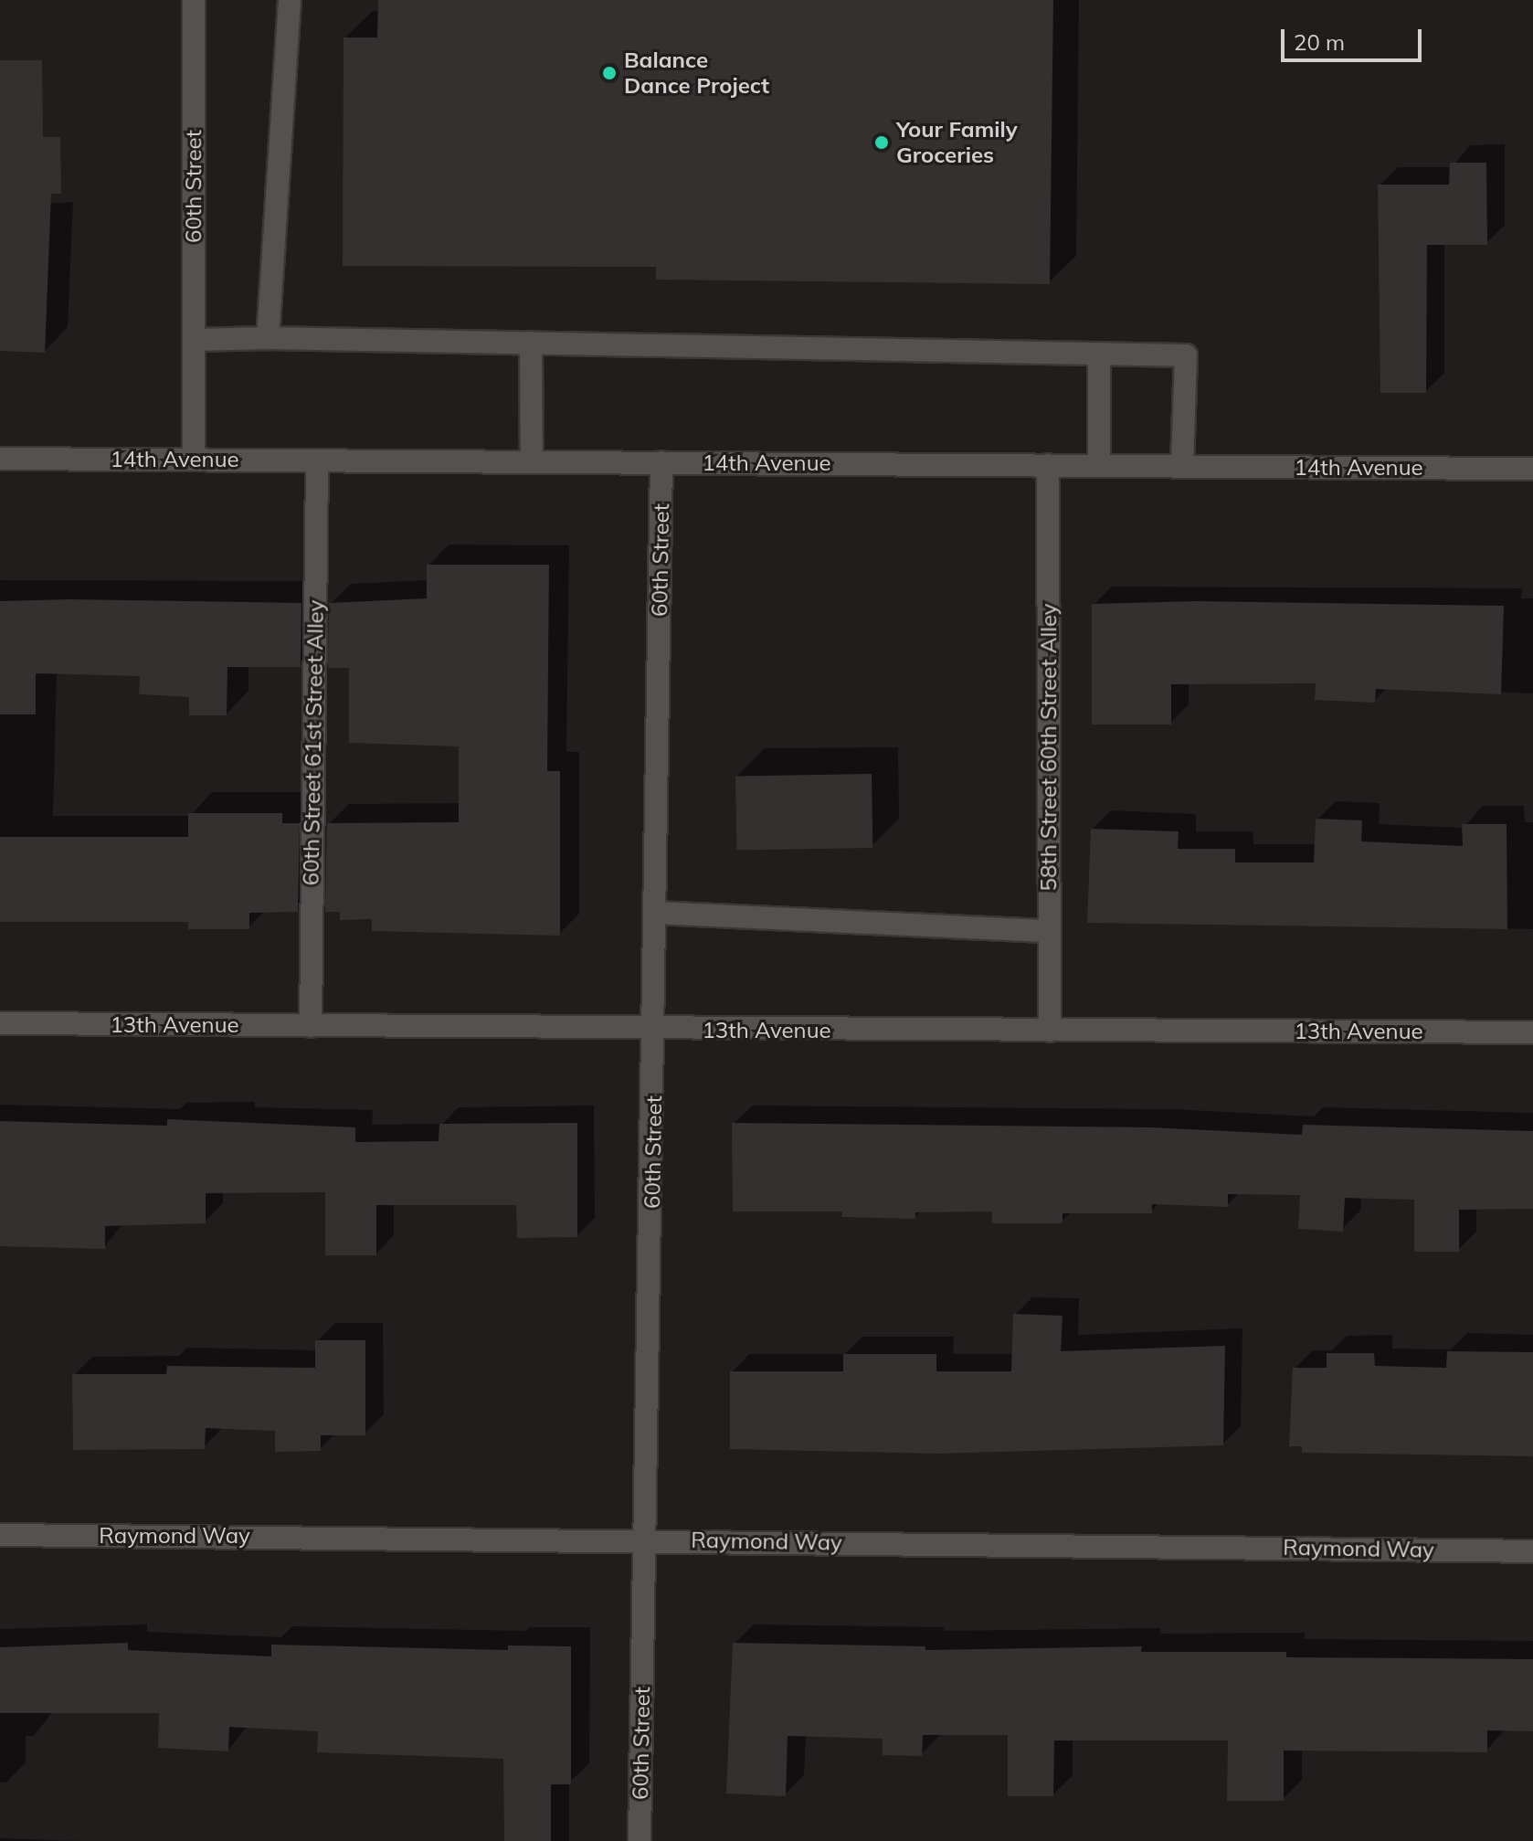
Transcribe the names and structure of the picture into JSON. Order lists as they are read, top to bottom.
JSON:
{
  "streets": {
    "street": [
      "60th Street",
      "14th Avenue",
      "60th Street 61st Street Alley",
      "58th Street 60th Street Alley",
      "13th Avenue",
      "Raymond Way"
    ]
  },
  "crossings": [
    ["60th Street", "14th Avenue"],
    ["60th Street", "13th Avenue"],
    ["60th Street", "Raymond Way"],
    ["14th Avenue", "60th Street 61st Street Alley"],
    ["14th Avenue", "58th Street 60th Street Alley"],
    ["60th Street 61st Street Alley", "13th Avenue"],
    ["58th Street 60th Street Alley", "13th Avenue"]
  ],
  "places": ["Balance Dance Project", "Your Family Groceries"],
  "scale_bar": "20 m"
}
